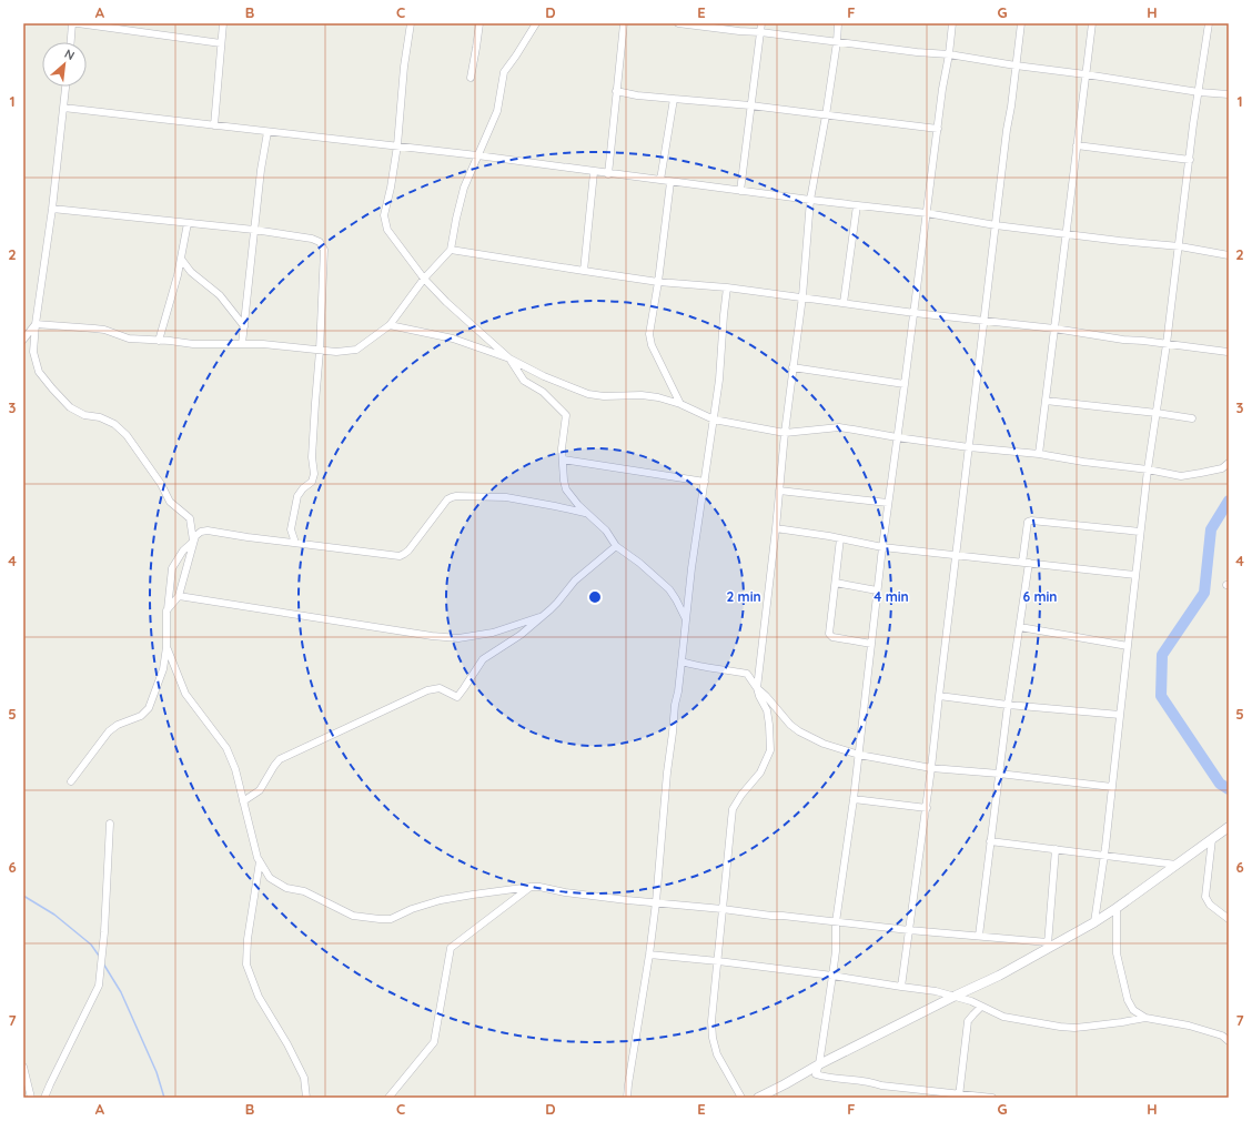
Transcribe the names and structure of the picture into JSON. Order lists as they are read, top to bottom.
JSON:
{
  "north": "top right",
  "grid": {
    "columns": [
      "A",
      "B",
      "C",
      "D",
      "E",
      "F",
      "G",
      "H"
    ],
    "rows": [
      "1",
      "2",
      "3",
      "4",
      "5",
      "6",
      "7"
    ]
  },
  "rings": ["2 min", "4 min", "6 min"]
}
